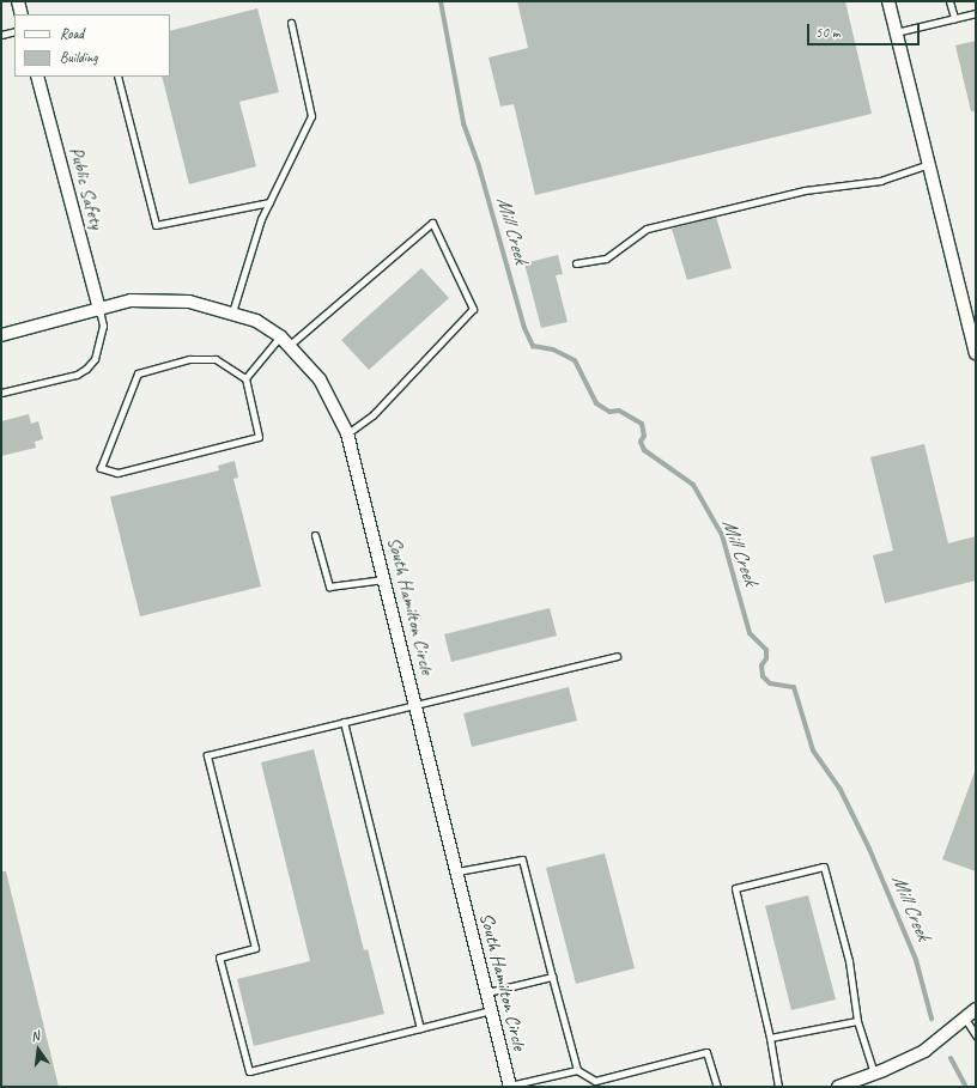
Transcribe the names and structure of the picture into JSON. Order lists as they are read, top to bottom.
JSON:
{
  "streets": {
    "street": ["Public Safety", "South Hamilton Circle"]
  },
  "crossings": [
    ["Public Safety", "South Hamilton Circle"]
  ],
  "water": ["Mill Creek"],
  "legend": ["Road", "Building"],
  "scale_bar": "50 m",
  "north": "top"
}
